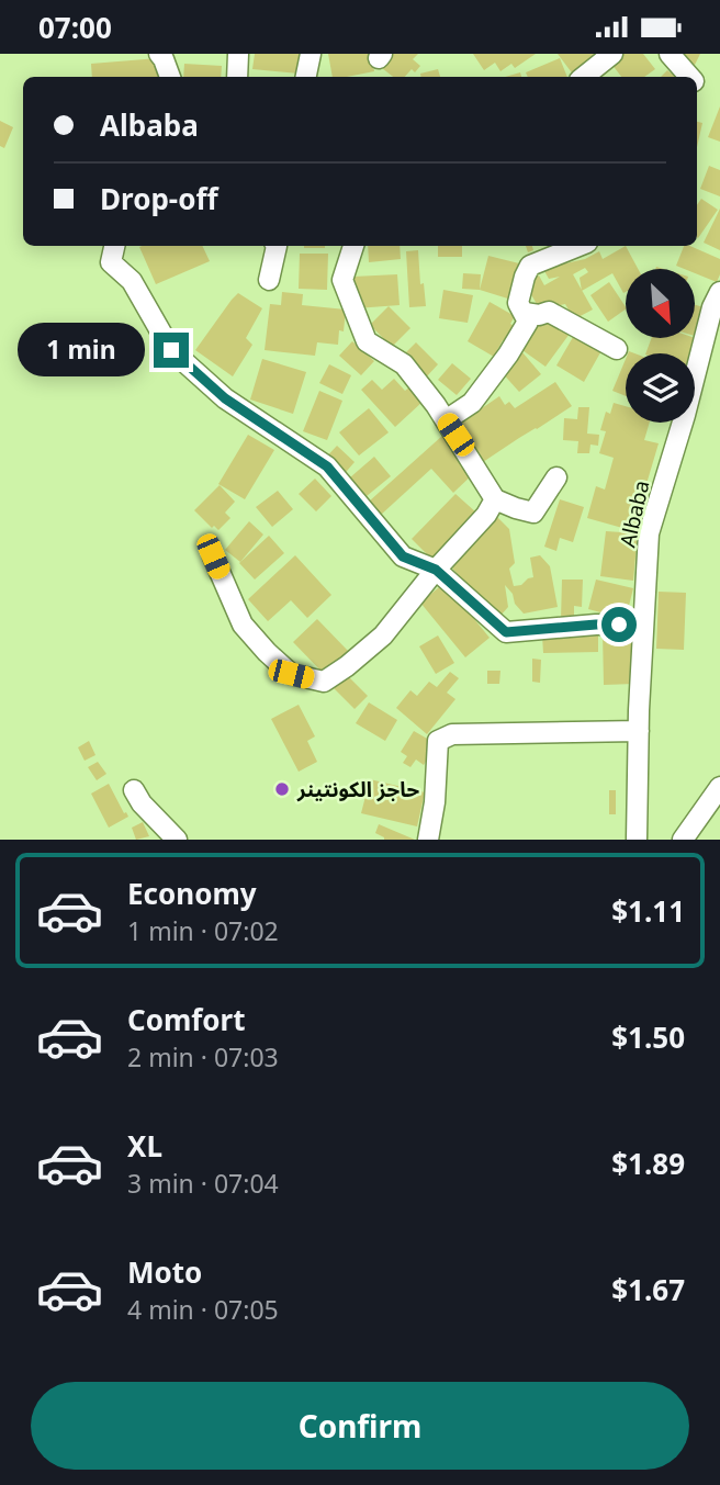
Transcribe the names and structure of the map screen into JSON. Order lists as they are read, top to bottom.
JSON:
{
  "streets": {
    "street": ["Albaba"]
  },
  "places": ["حاجز الكونتينر"],
  "north": "bottom right",
  "page": {
    "status": "07:00",
    "banner": ["Albaba", "Drop-off"],
    "bubble": "1 min",
    "list": [
      {
        "name": "Economy",
        "note": "1 min · 07:02",
        "value": "$1.11"
      },
      {
        "name": "Comfort",
        "note": "2 min · 07:03",
        "value": "$1.50"
      },
      {
        "name": "XL",
        "note": "3 min · 07:04",
        "value": "$1.89"
      },
      {
        "name": "Moto",
        "note": "4 min · 07:05",
        "value": "$1.67"
      }
    ],
    "buttons": "Confirm"
  }
}
